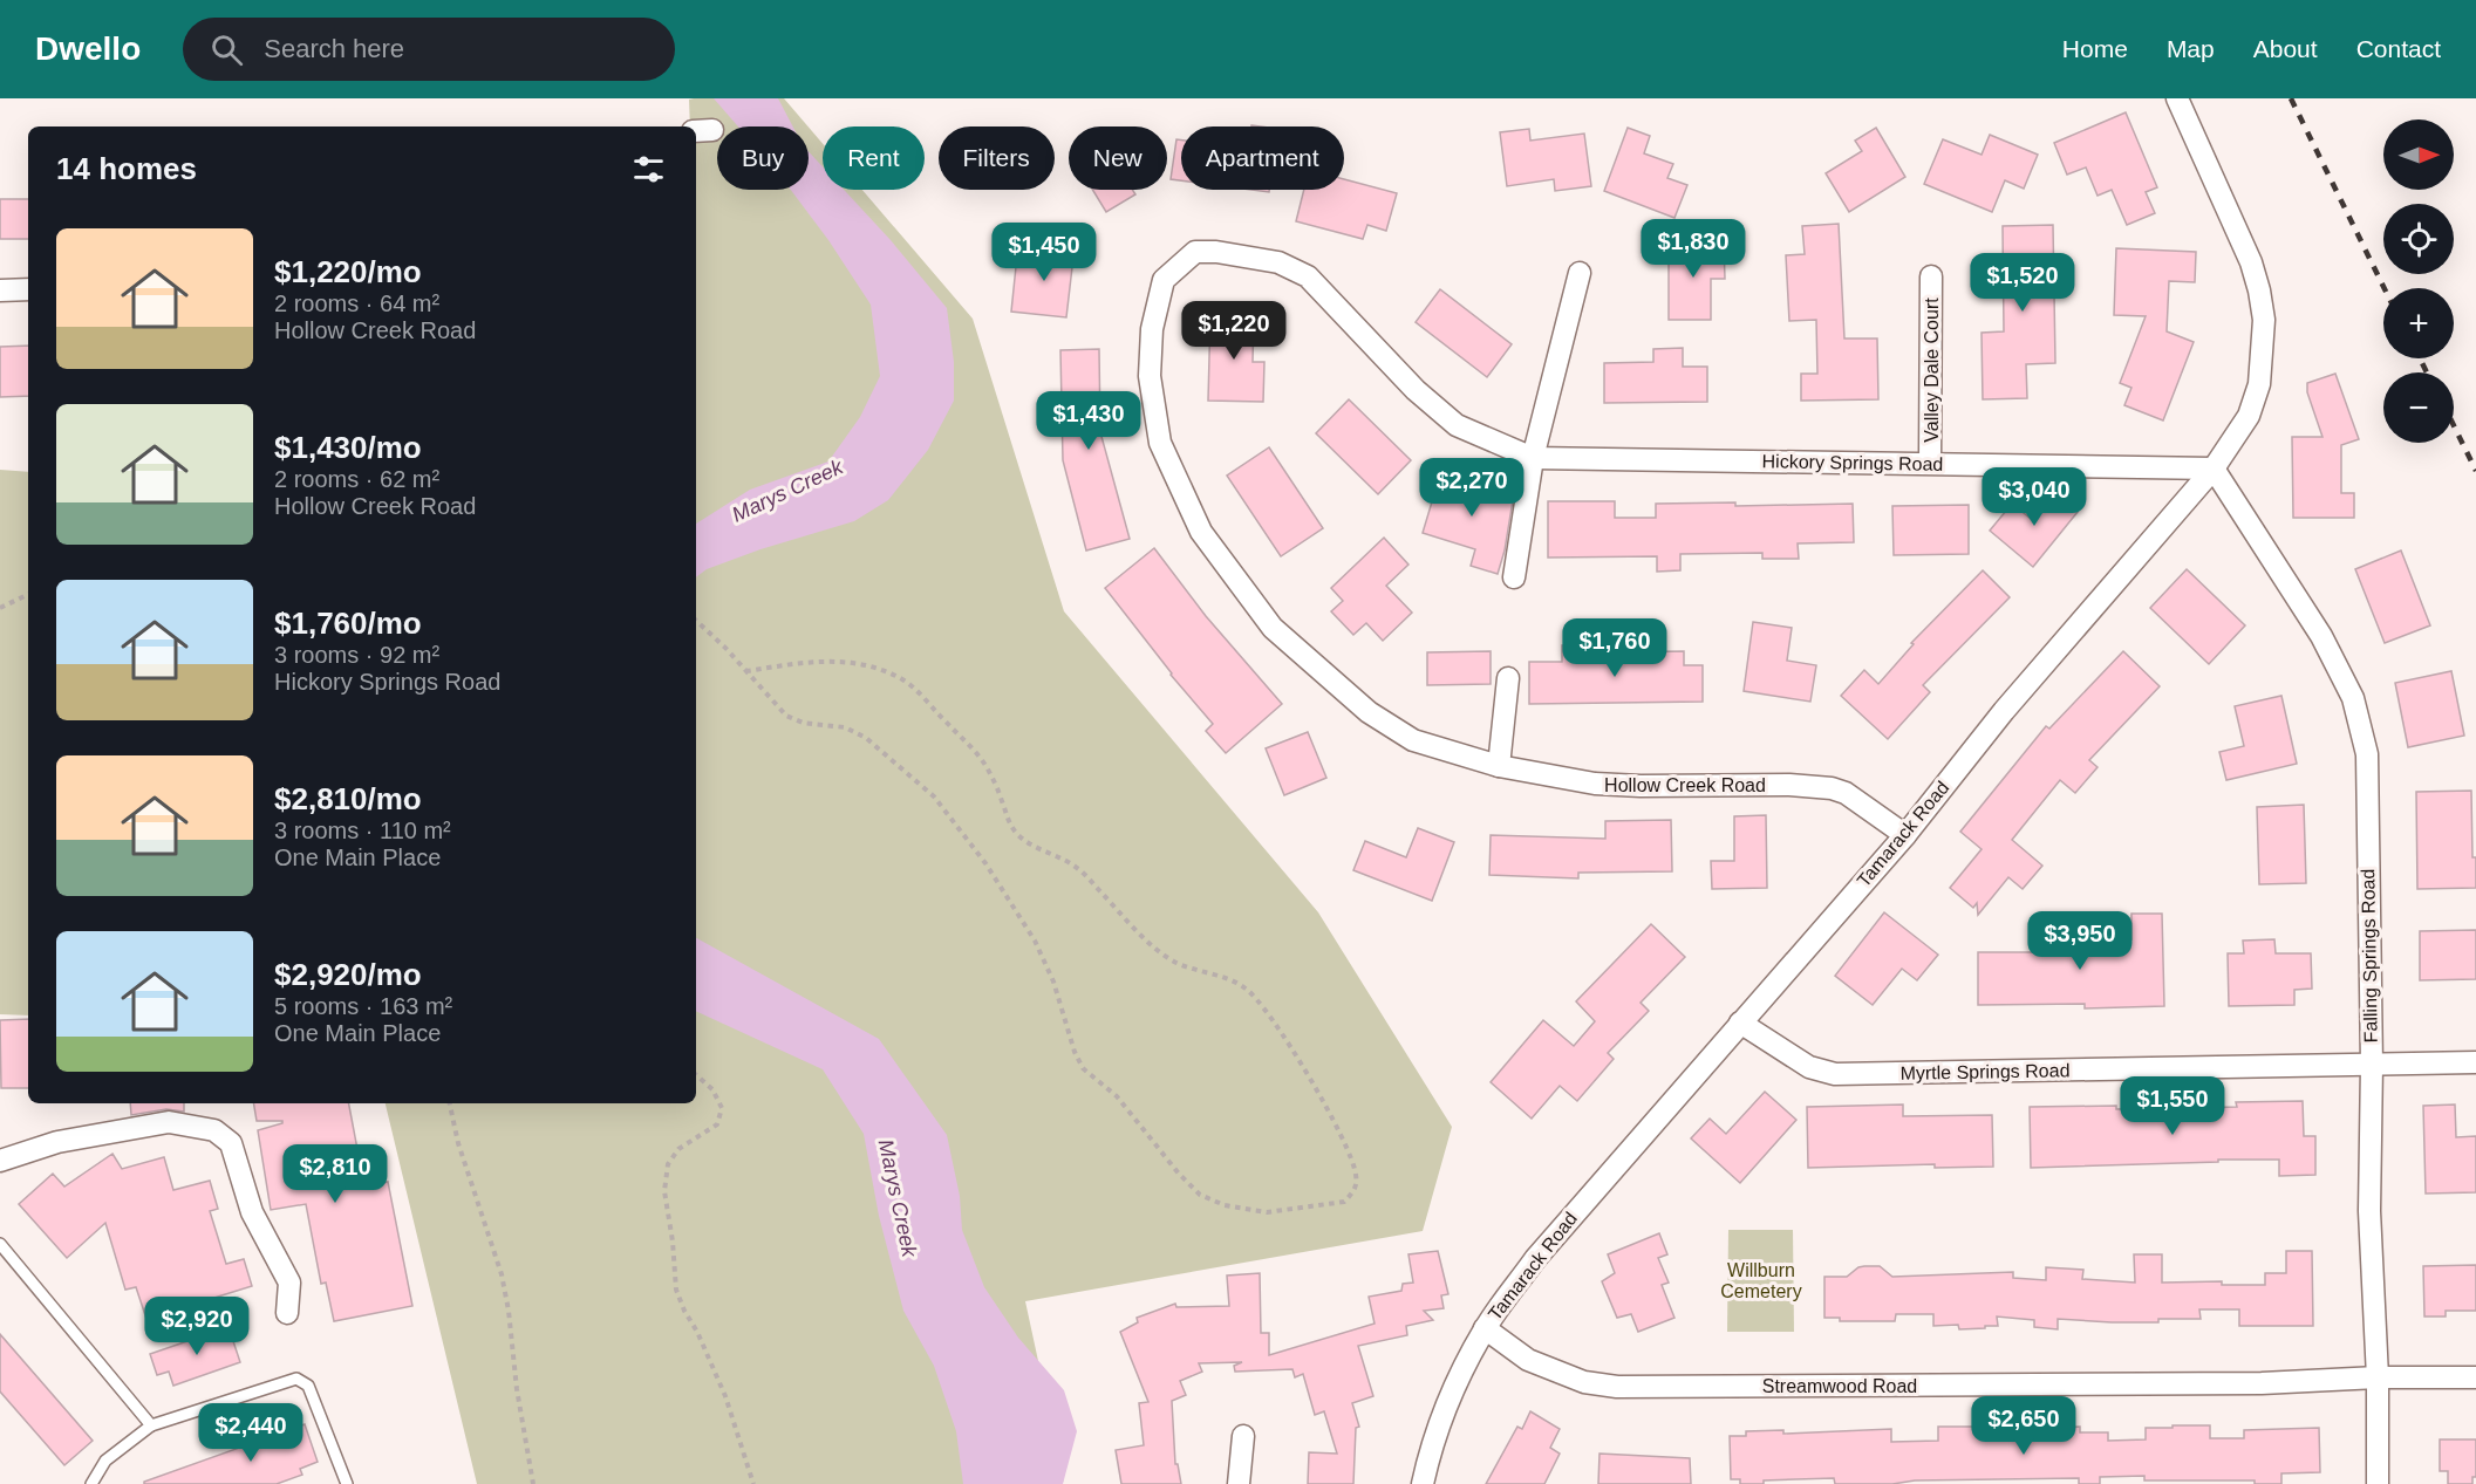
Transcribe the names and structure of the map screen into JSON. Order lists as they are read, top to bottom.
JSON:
{
  "streets": {
    "street": [
      "Valley Dale Court",
      "Hickory Springs Road",
      "Hollow Creek Road",
      "Tamarack Road",
      "Falling Springs Road",
      "Myrtle Springs Road",
      "Streamwood Road"
    ]
  },
  "crossings": [
    ["Valley Dale Court", "Hickory Springs Road"],
    ["Hickory Springs Road", "Hollow Creek Road"],
    ["Hickory Springs Road", "Tamarack Road"],
    ["Hickory Springs Road", "Falling Springs Road"],
    ["Hollow Creek Road", "Tamarack Road"],
    ["Tamarack Road", "Falling Springs Road"],
    ["Tamarack Road", "Myrtle Springs Road"],
    ["Tamarack Road", "Streamwood Road"],
    ["Falling Springs Road", "Myrtle Springs Road"],
    ["Falling Springs Road", "Streamwood Road"]
  ],
  "water": ["Marys Creek"],
  "parks": ["Willburn Cemetery"],
  "north": "right",
  "page": {
    "header": "Dwello",
    "search": "Search here",
    "nav": [
      "Home",
      "Map",
      "About",
      "Contact"
    ],
    "map_buttons": ["+", "−"],
    "chip": [
      "Buy",
      "Rent",
      "Filters",
      "New",
      "Apartment"
    ],
    "heading": "14 homes",
    "list": [
      {
        "name": "$1,220/mo",
        "note": "2 rooms · 64 m² · Hollow Creek Road"
      },
      {
        "name": "$1,430/mo",
        "note": "2 rooms · 62 m² · Hollow Creek Road"
      },
      {
        "name": "$1,760/mo",
        "note": "3 rooms · 92 m² · Hickory Springs Road"
      },
      {
        "name": "$2,810/mo",
        "note": "3 rooms · 110 m² · One Main Place"
      },
      {
        "name": "$2,920/mo",
        "note": "5 rooms · 163 m² · One Main Place"
      }
    ],
    "price": [
      "$1,830",
      "$1,450",
      "$1,520",
      "$1,220",
      "$1,430",
      "$2,270",
      "$3,040",
      "$1,760",
      "$3,950",
      "$1,550",
      "$2,810",
      "$2,920",
      "$2,650",
      "$2,440"
    ]
  }
}
